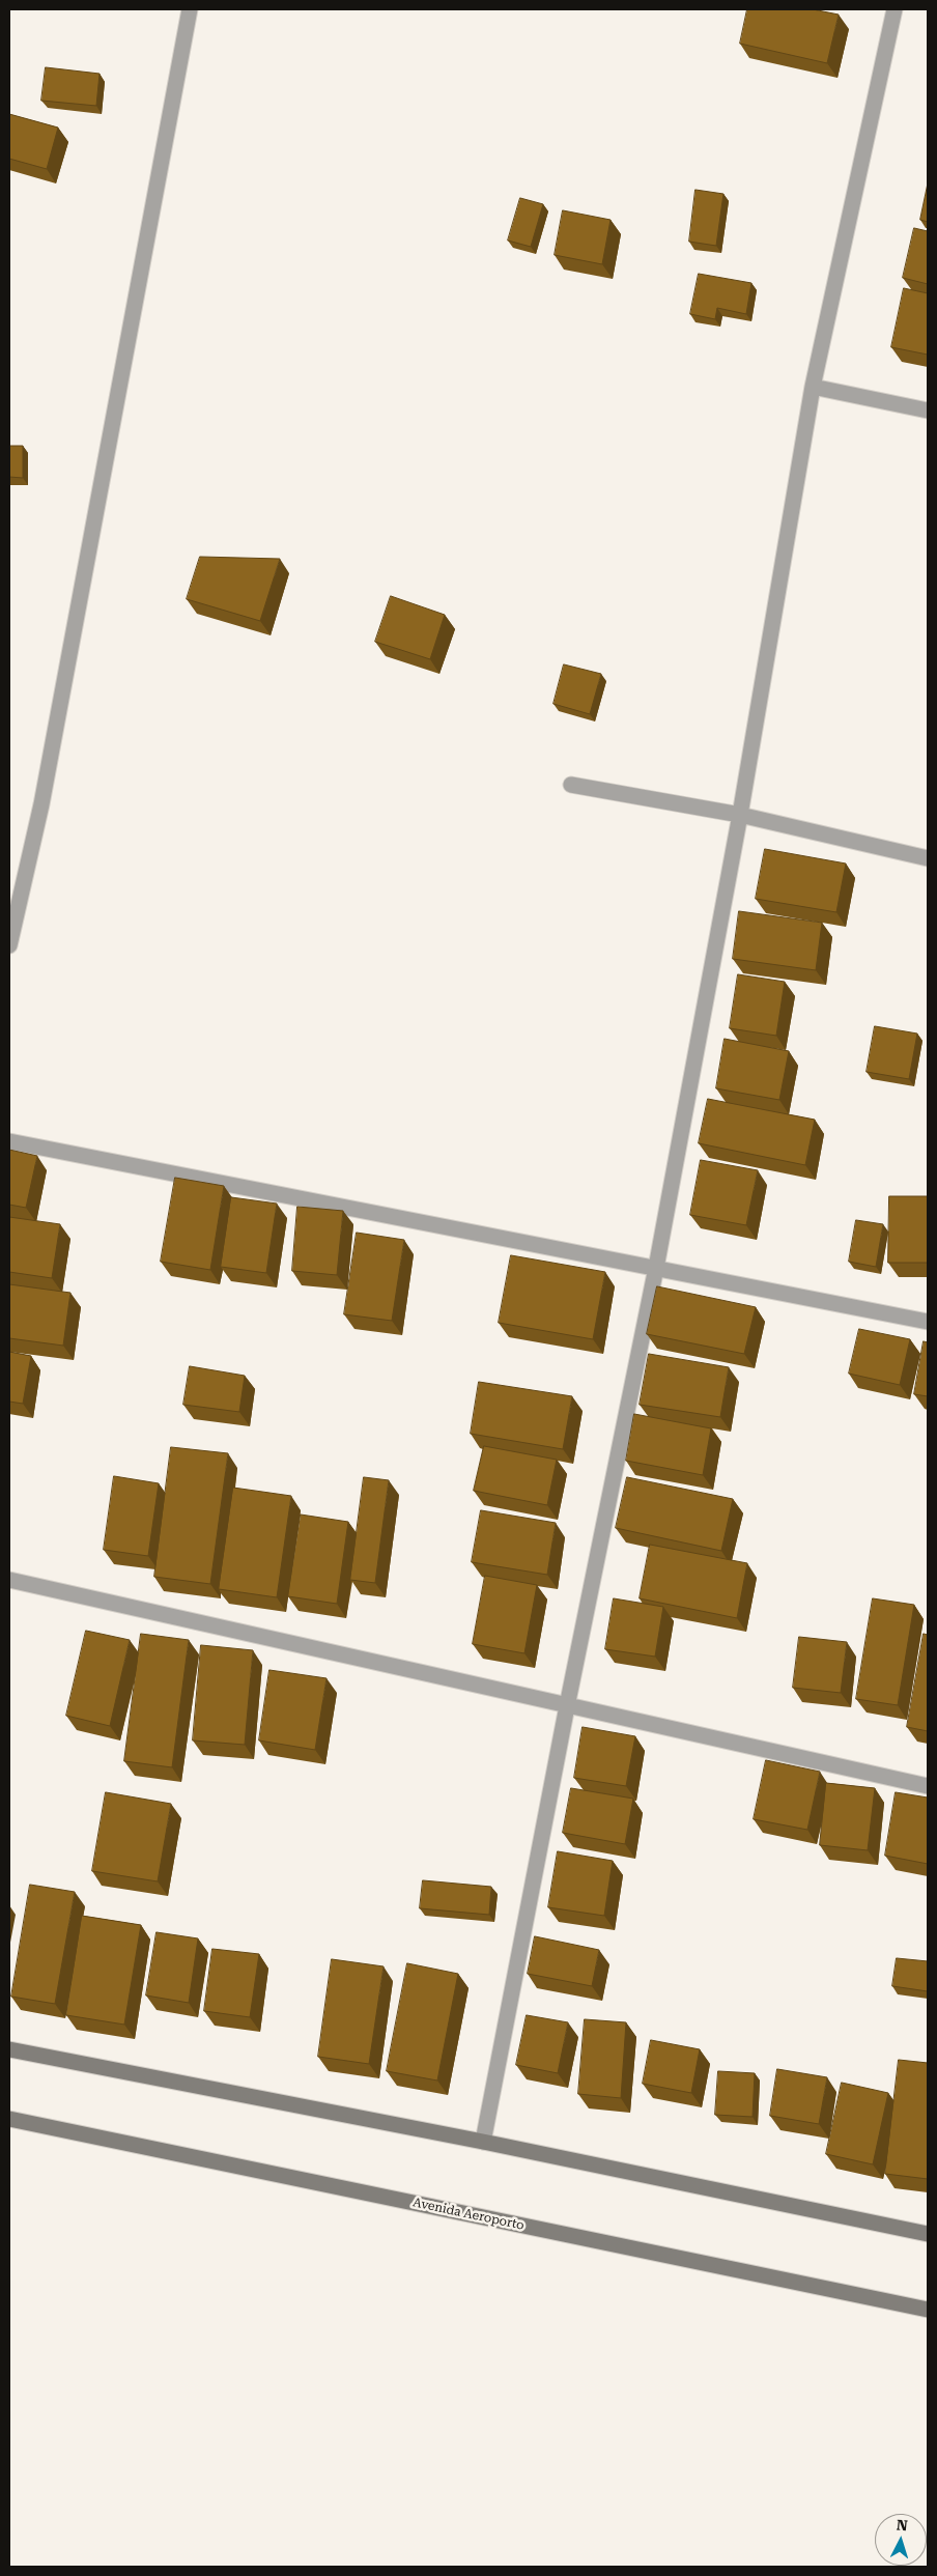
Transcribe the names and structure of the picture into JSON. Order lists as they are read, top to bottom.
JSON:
{
  "streets": {
    "street": ["Avenida Aeroporto"]
  },
  "north": "top"
}
